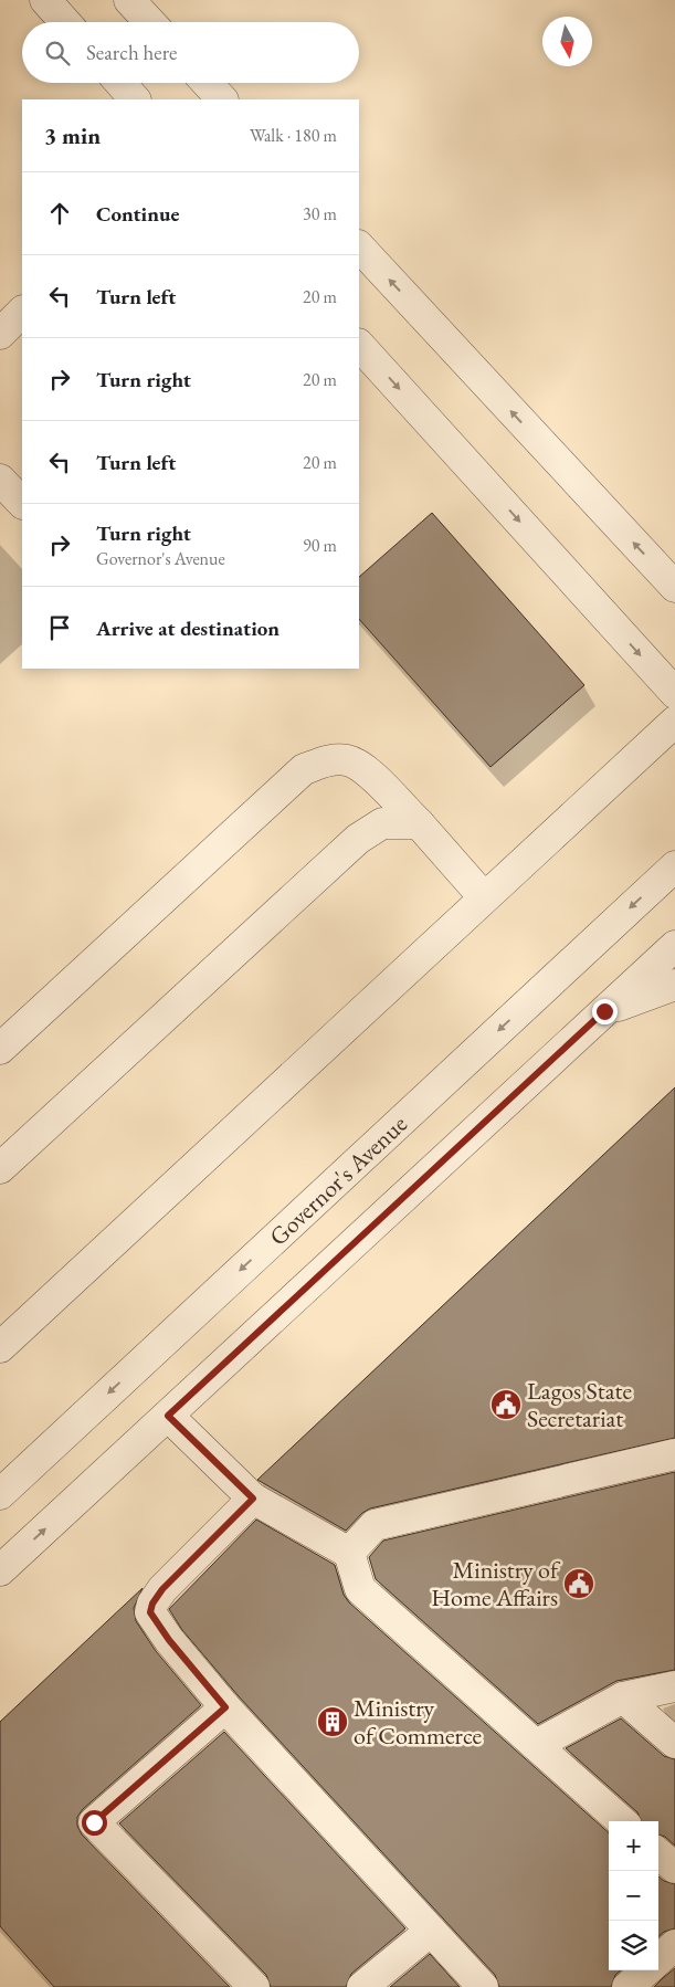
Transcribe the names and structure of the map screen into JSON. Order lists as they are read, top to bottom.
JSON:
{
  "streets": {
    "street": ["Governor's Avenue"]
  },
  "places": {
    "public building": ["Lagos State Secretariat", "Ministry of Home Affairs"],
    "building": ["Ministry of Commerce"]
  },
  "north": "bottom",
  "page": {
    "search": "Search here",
    "heading": ["3 min", "Walk · 180 m"],
    "list": [
      ["Continue", "30 m"],
      ["Turn left", "20 m"],
      ["Turn right", "20 m"],
      ["Turn left", "20 m"],
      ["Turn right", "Governor's Avenue", "90 m"],
      "Arrive at destination"
    ],
    "map_buttons": ["+", "−"]
  }
}
